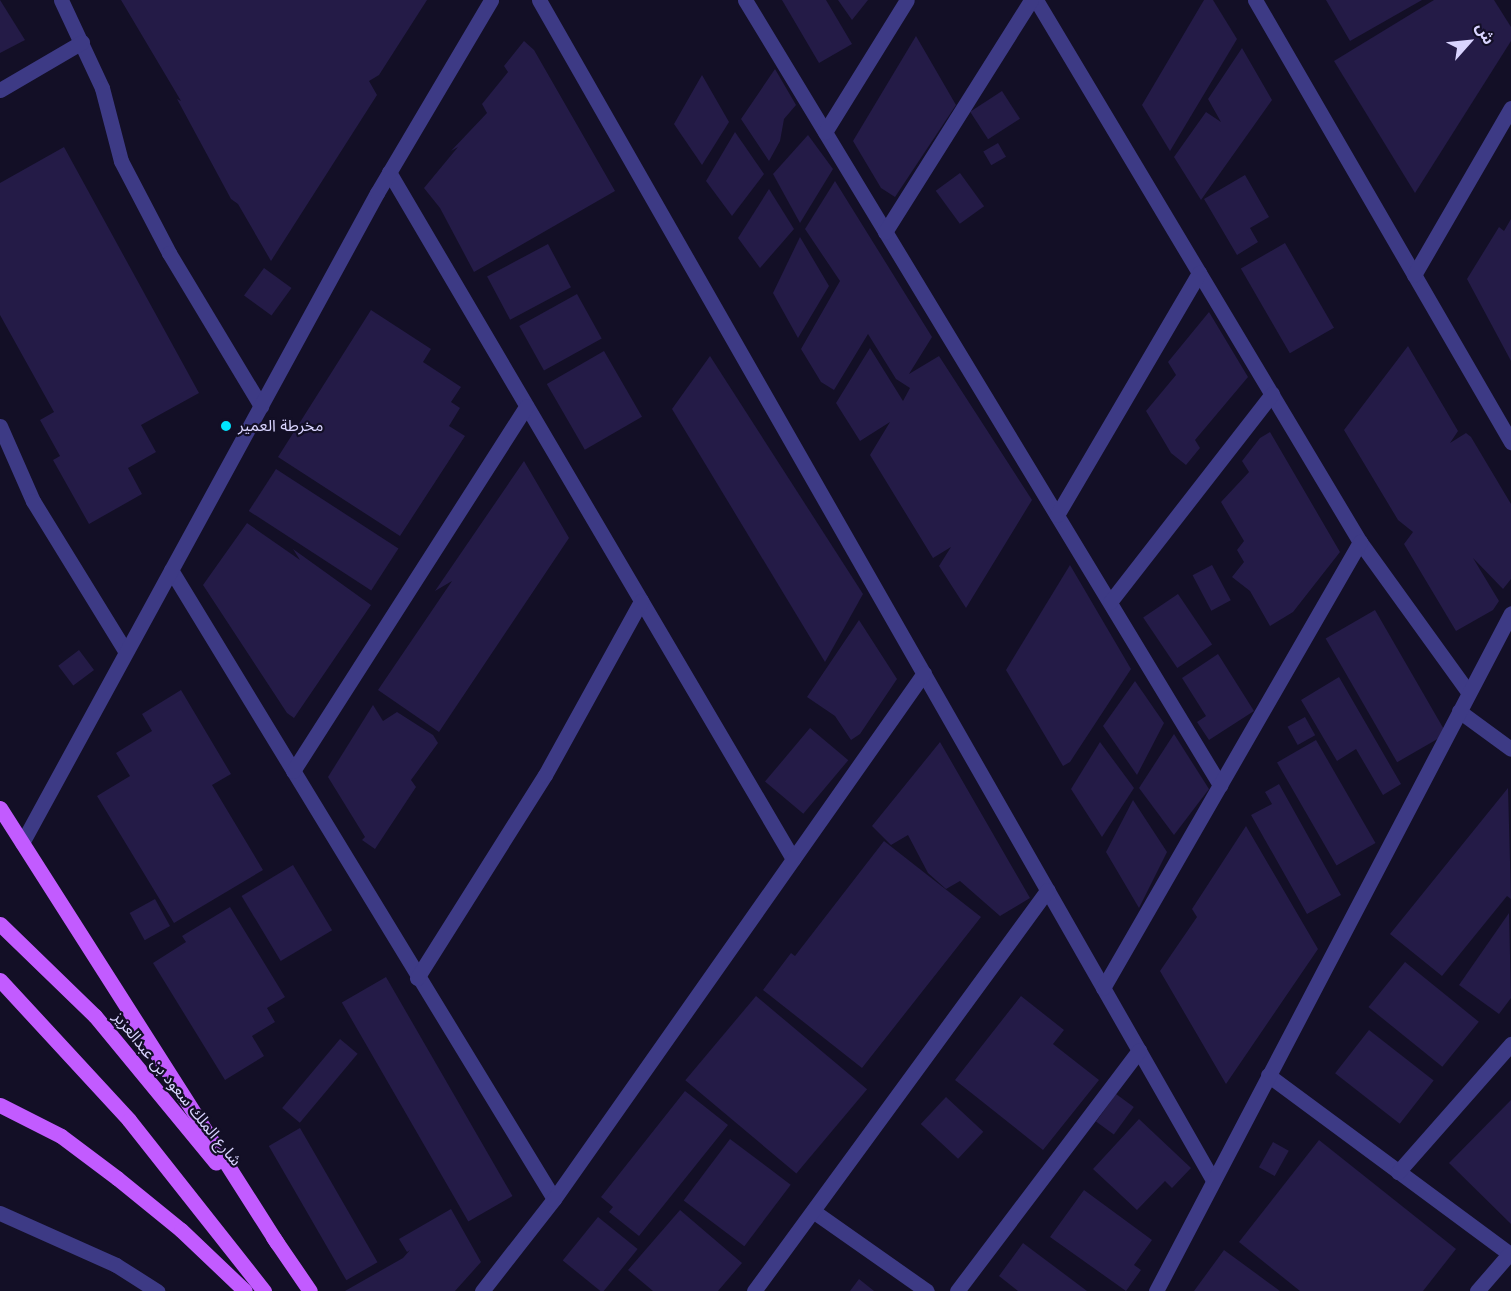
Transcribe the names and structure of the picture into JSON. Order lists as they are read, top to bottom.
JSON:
{
  "streets": {
    "main road": ["شارع الملك سعود بن عبدالعزيز"]
  },
  "places": ["مخرطة العمير"],
  "north": "top right"
}
